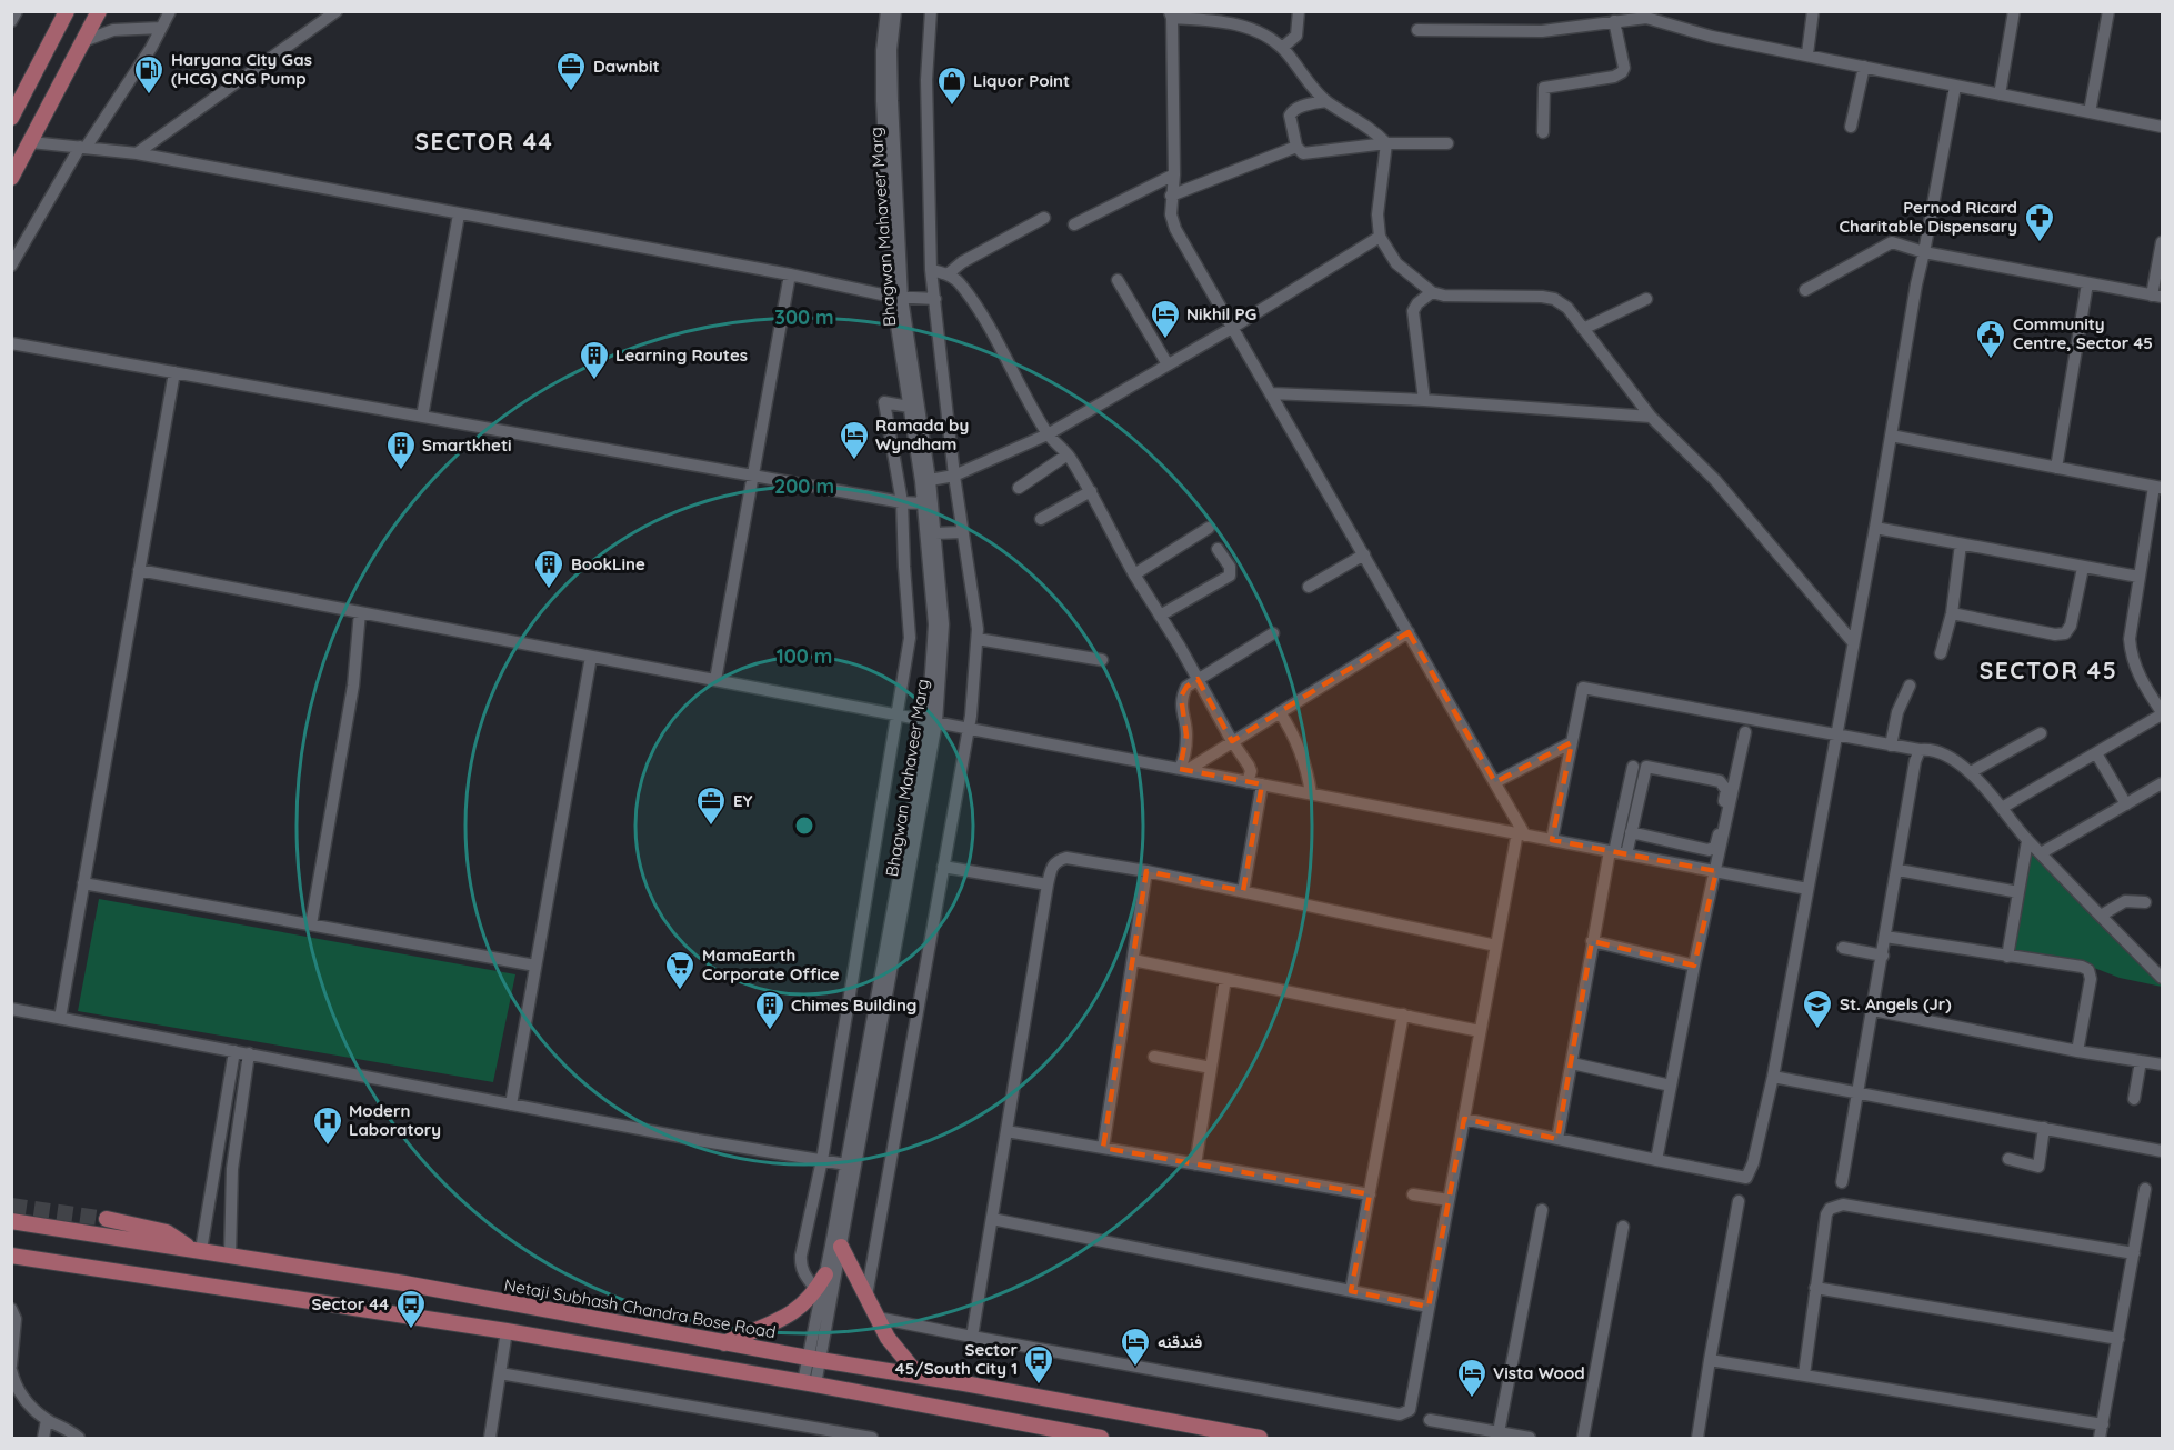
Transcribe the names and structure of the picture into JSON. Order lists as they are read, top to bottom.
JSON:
{
  "streets": {
    "main road": ["Netaji Subhash Chandra Bose Road"],
    "street": ["Bhagwan Mahaveer Marg"]
  },
  "crossings": [
    ["Bhagwan Mahaveer Marg", "Netaji Subhash Chandra Bose Road"]
  ],
  "districts": ["SECTOR 44", "SECTOR 45"],
  "places": {
    "office": ["Dawnbit", "EY"],
    "fuel station": ["Haryana City Gas (HCG) CNG Pump"],
    "shop": ["Liquor Point"],
    "pharmacy": ["Pernod Ricard Charitable Dispensary"],
    "hotel": [
      "Nikhil PG",
      "Ramada by Wyndham",
      "فندقنه",
      "Vista Wood"
    ],
    "public building": ["Community Centre, Sector 45"],
    "building": [
      "Learning Routes",
      "Smartkheti",
      "BookLine",
      "Chimes Building"
    ],
    "supermarket": ["MamaEarth Corporate Office"],
    "school or university": ["St. Angels (Jr)"],
    "hospital": ["Modern Laboratory"],
    "bus stop": ["Sector 44", "Sector 45/South City 1"]
  },
  "rings": ["300 m", "200 m", "100 m"]
}
